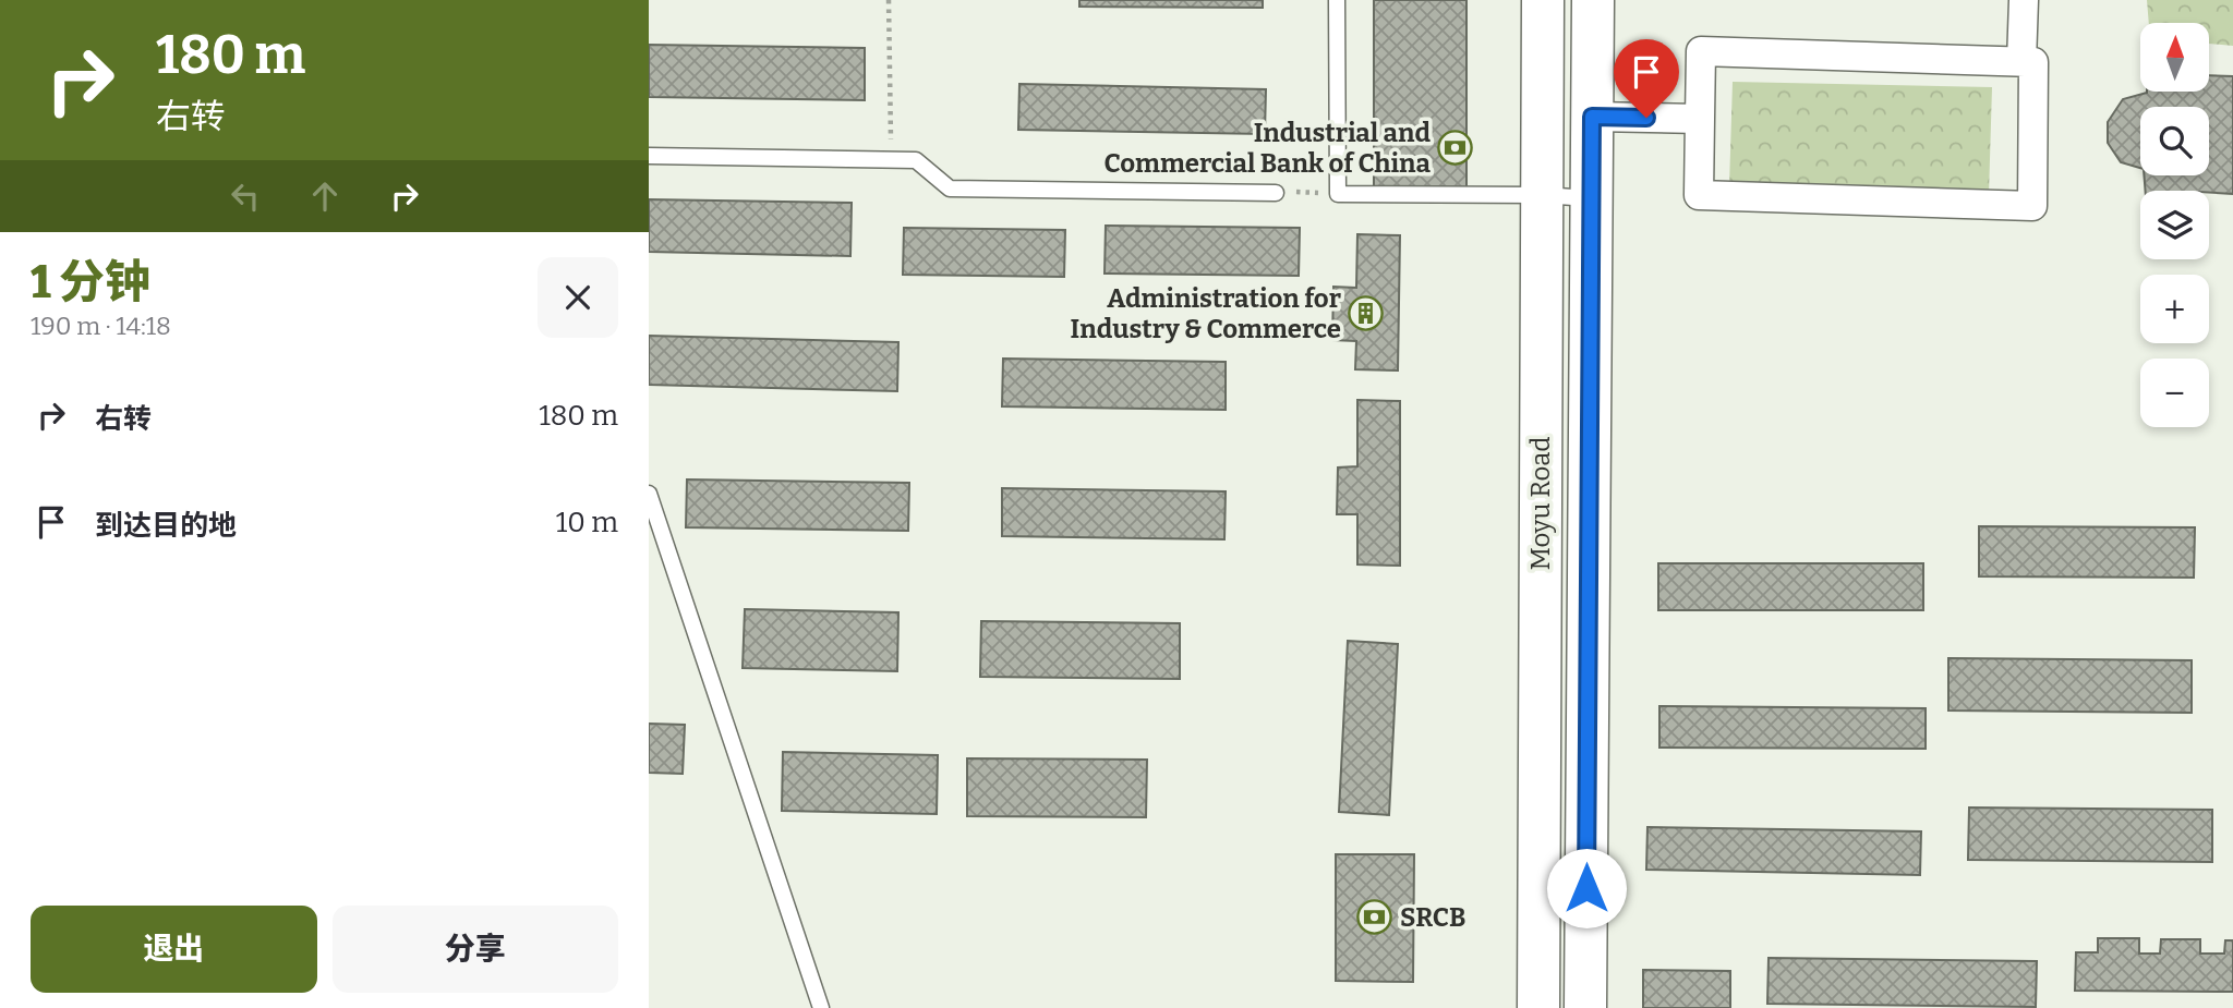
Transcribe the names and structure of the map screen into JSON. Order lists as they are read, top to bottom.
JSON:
{
  "streets": {
    "main road": ["Moyu Road"]
  },
  "places": {
    "bank": ["Industrial and Commercial Bank of China", "SRCB"],
    "building": ["Administration for Industry & Commerce"]
  },
  "north": "top",
  "page": {
    "turn": ["180 m", "右转"],
    "map_buttons": ["+", "−"],
    "heading": ["1 分钟", "190 m · 14:18"],
    "list": [
      {
        "name": "右转",
        "value": "180 m"
      },
      {
        "name": "到达目的地",
        "value": "10 m"
      }
    ],
    "buttons": ["退出", "分享"]
  }
}
